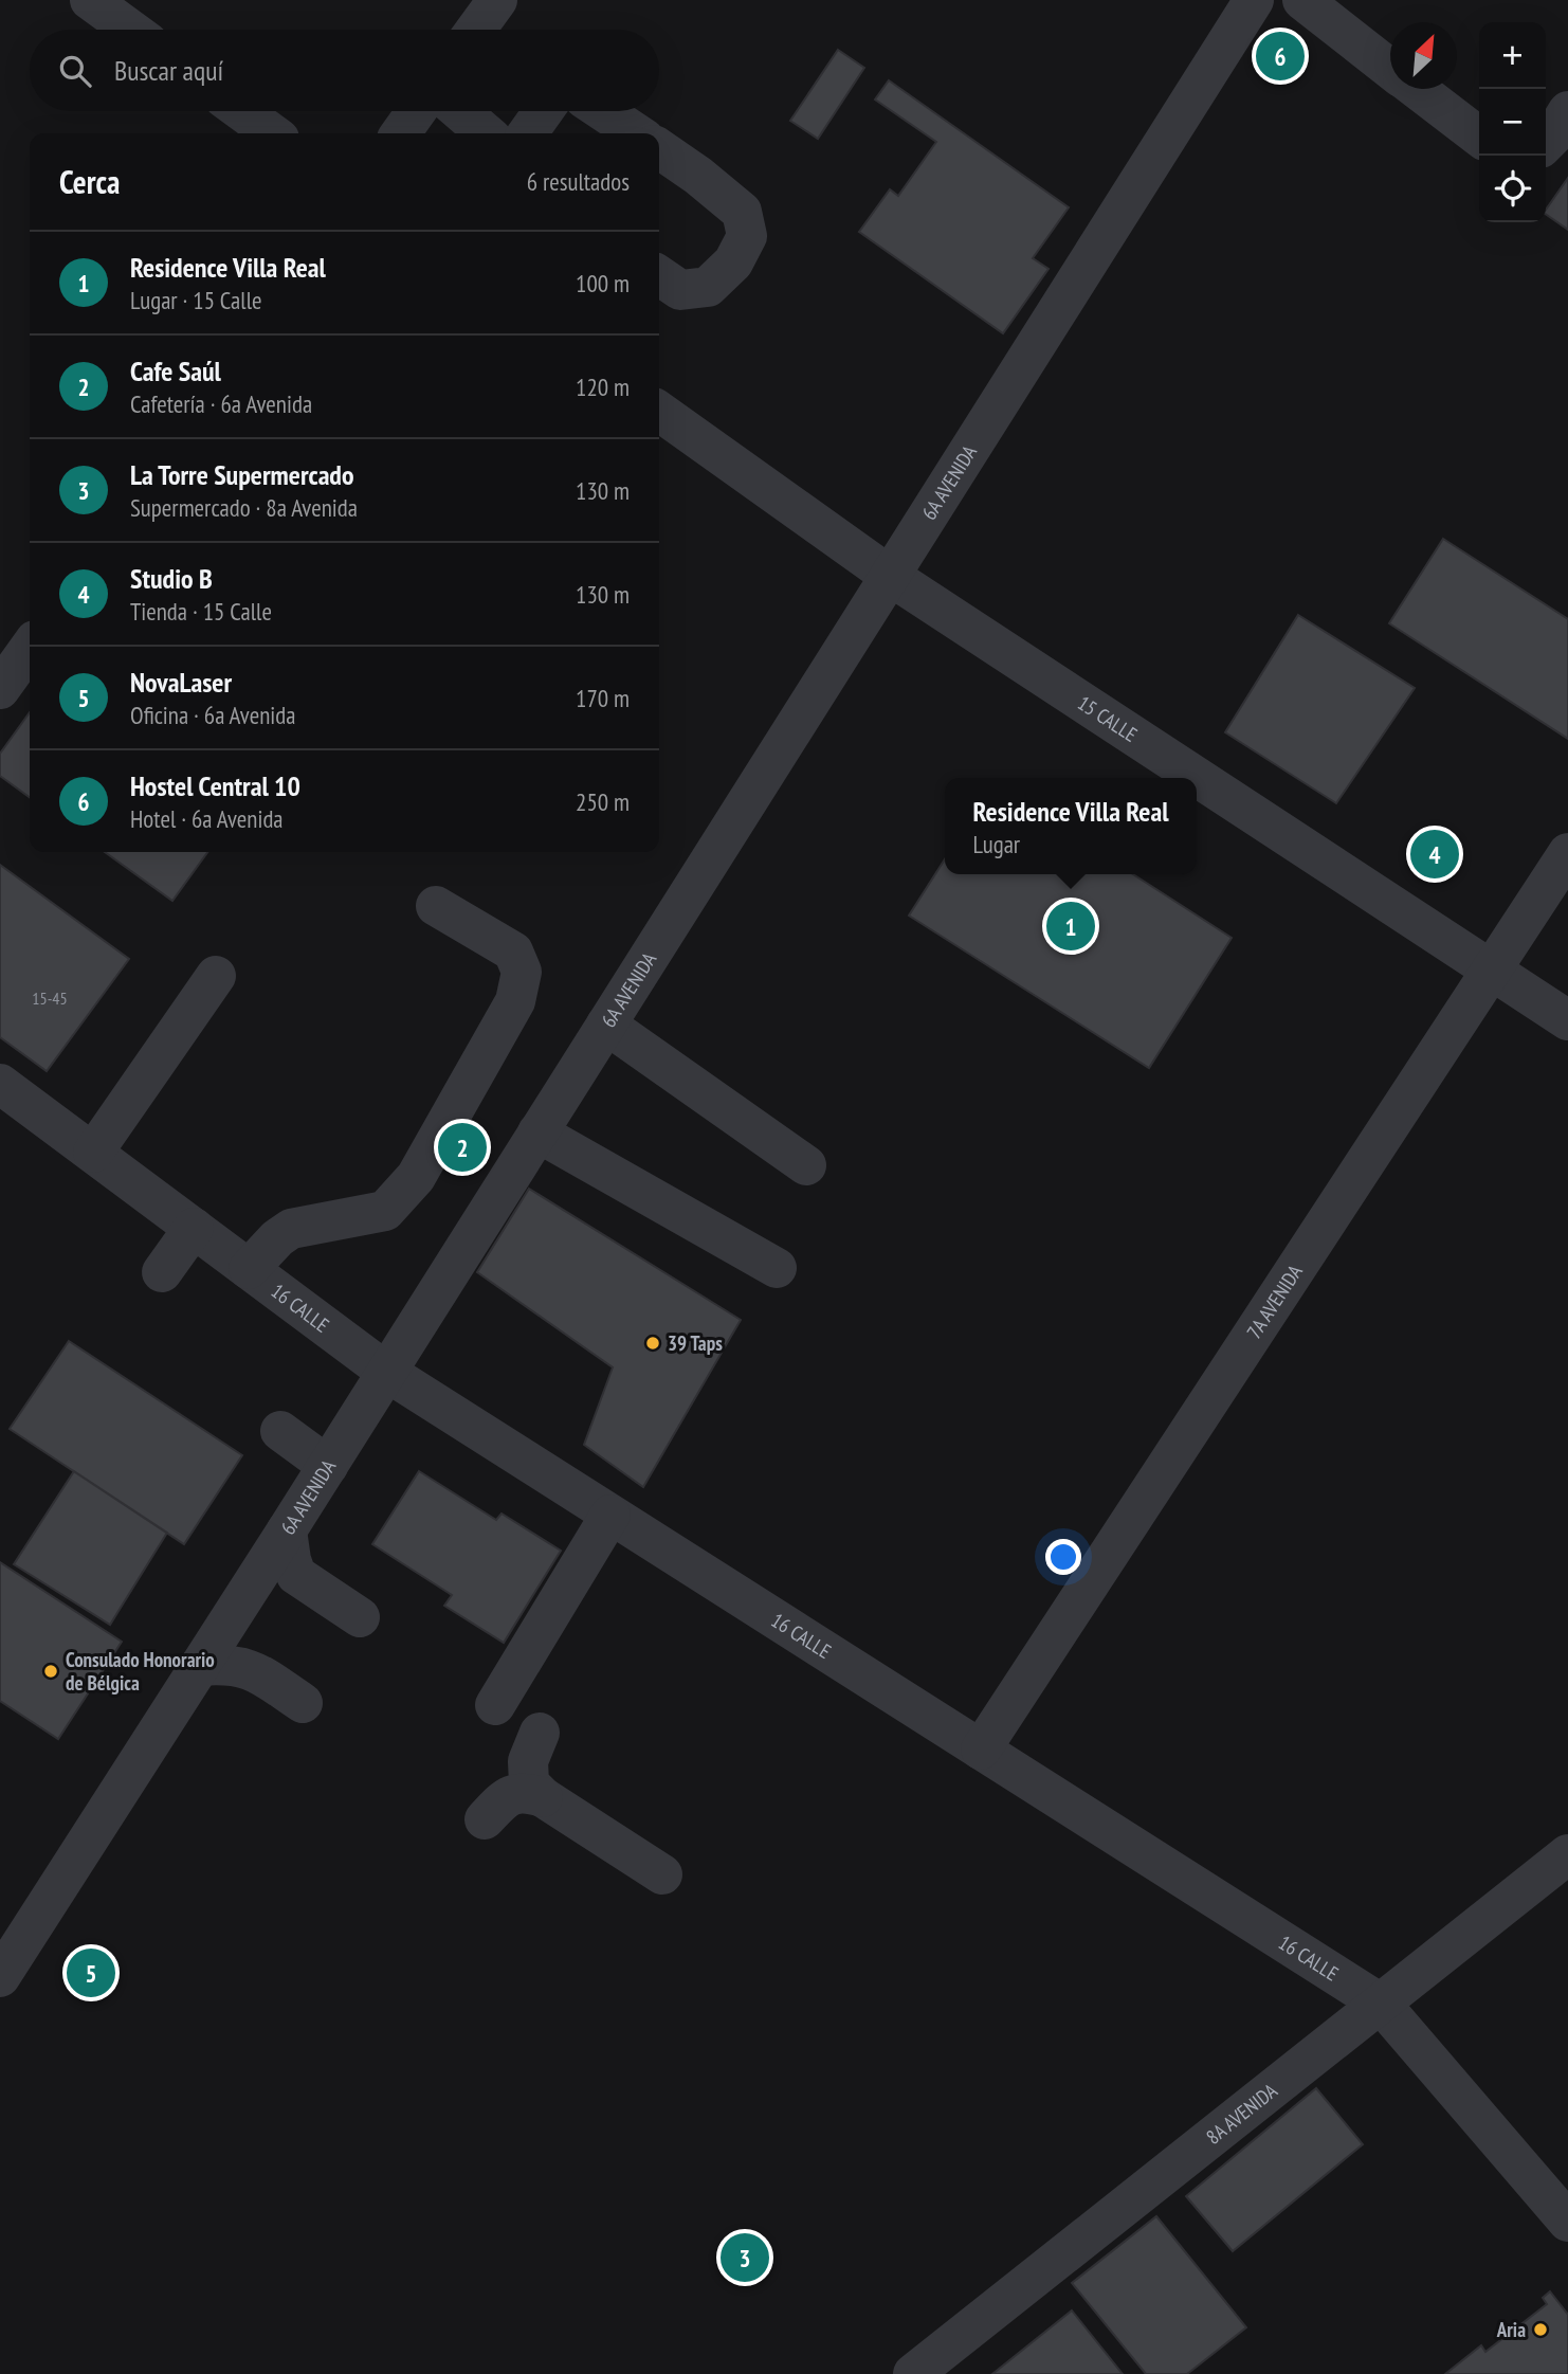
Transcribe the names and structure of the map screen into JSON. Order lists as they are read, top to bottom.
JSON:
{
  "streets": {
    "street": [
      "6A AVENIDA",
      "15 CALLE",
      "7A AVENIDA",
      "16 CALLE",
      "8A AVENIDA"
    ]
  },
  "crossings": [
    ["6A AVENIDA", "15 CALLE"],
    ["6A AVENIDA", "16 CALLE"],
    ["15 CALLE", "7A AVENIDA"],
    ["7A AVENIDA", "16 CALLE"],
    ["16 CALLE", "8A AVENIDA"]
  ],
  "places": ["39 Taps", "Consulado Honorario de Bélgica", "Aria"],
  "house_numbers": ["15-45"],
  "north": "top right",
  "page": {
    "map_buttons": ["+", "−"],
    "pins": [
      "6",
      "4",
      "1",
      "2",
      "5",
      "3"
    ],
    "search": "Buscar aquí",
    "heading": ["Cerca", "6 resultados"],
    "list": [
      {
        "mark": "1",
        "name": "Residence Villa Real",
        "note": "Lugar · 15 Calle",
        "value": "100 m"
      },
      {
        "mark": "2",
        "name": "Cafe Saúl",
        "note": "Cafetería · 6a Avenida",
        "value": "120 m"
      },
      {
        "mark": "3",
        "name": "La Torre Supermercado",
        "note": "Supermercado · 8a Avenida",
        "value": "130 m"
      },
      {
        "mark": "4",
        "name": "Studio B",
        "note": "Tienda · 15 Calle",
        "value": "130 m"
      },
      {
        "mark": "5",
        "name": "NovaLaser",
        "note": "Oficina · 6a Avenida",
        "value": "170 m"
      },
      {
        "mark": "6",
        "name": "Hostel Central 10",
        "note": "Hotel · 6a Avenida",
        "value": "250 m"
      }
    ],
    "popup": ["Residence Villa Real", "Lugar"]
  }
}
